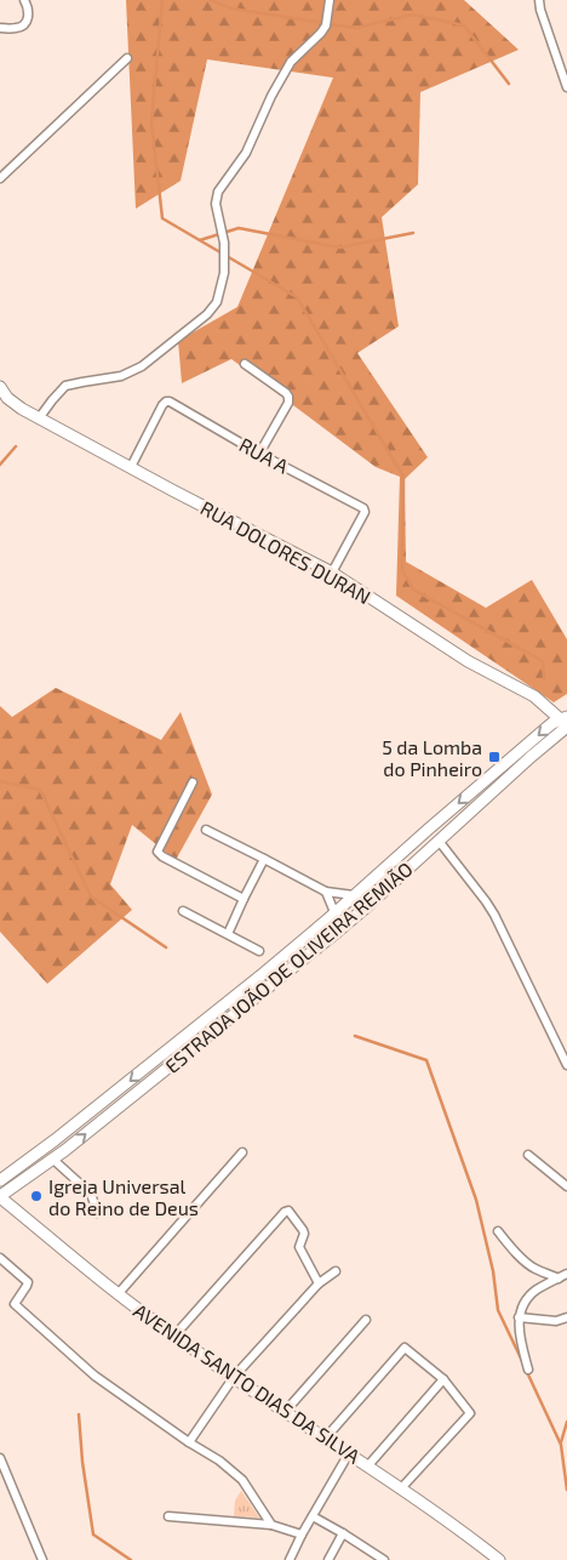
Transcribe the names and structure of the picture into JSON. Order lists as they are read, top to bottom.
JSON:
{
  "streets": {
    "main road": ["RUA DOLORES DURAN", "ESTRADA JOÃO DE OLIVEIRA REMIÃO", "AVENIDA SANTO DIAS DA SILVA"],
    "street": ["RUA A"]
  },
  "crossings": [
    ["RUA A", "RUA DOLORES DURAN"],
    ["RUA DOLORES DURAN", "ESTRADA JOÃO DE OLIVEIRA REMIÃO"],
    ["ESTRADA JOÃO DE OLIVEIRA REMIÃO", "AVENIDA SANTO DIAS DA SILVA"]
  ],
  "places": {
    "transit": ["5 da Lomba do Pinheiro"],
    "other": ["Igreja Universal do Reino de Deus"]
  }
}
